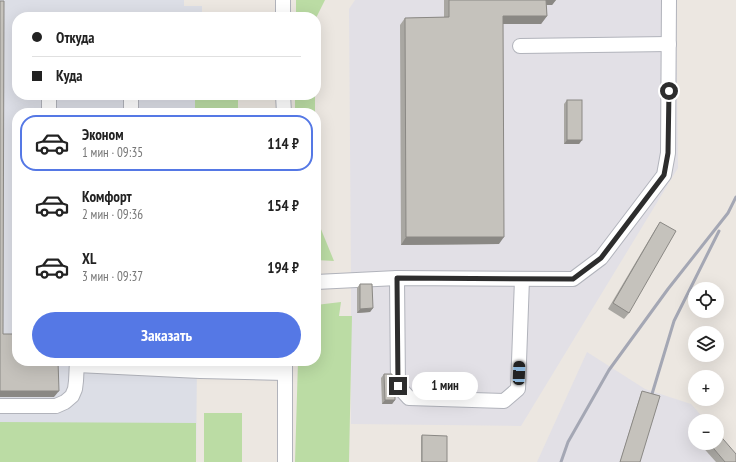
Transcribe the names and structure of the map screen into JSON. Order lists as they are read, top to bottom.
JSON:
{
  "page": {
    "banner": ["Откуда", "Куда"],
    "list": [
      {
        "name": "Эконом",
        "note": "1 мин · 09:35",
        "value": "114 ₽"
      },
      {
        "name": "Комфорт",
        "note": "2 мин · 09:36",
        "value": "154 ₽"
      },
      {
        "name": "XL",
        "note": "3 мин · 09:37",
        "value": "194 ₽"
      }
    ],
    "map_buttons": ["+", "−"],
    "buttons": "Заказать",
    "bubble": "1 мин"
  }
}
